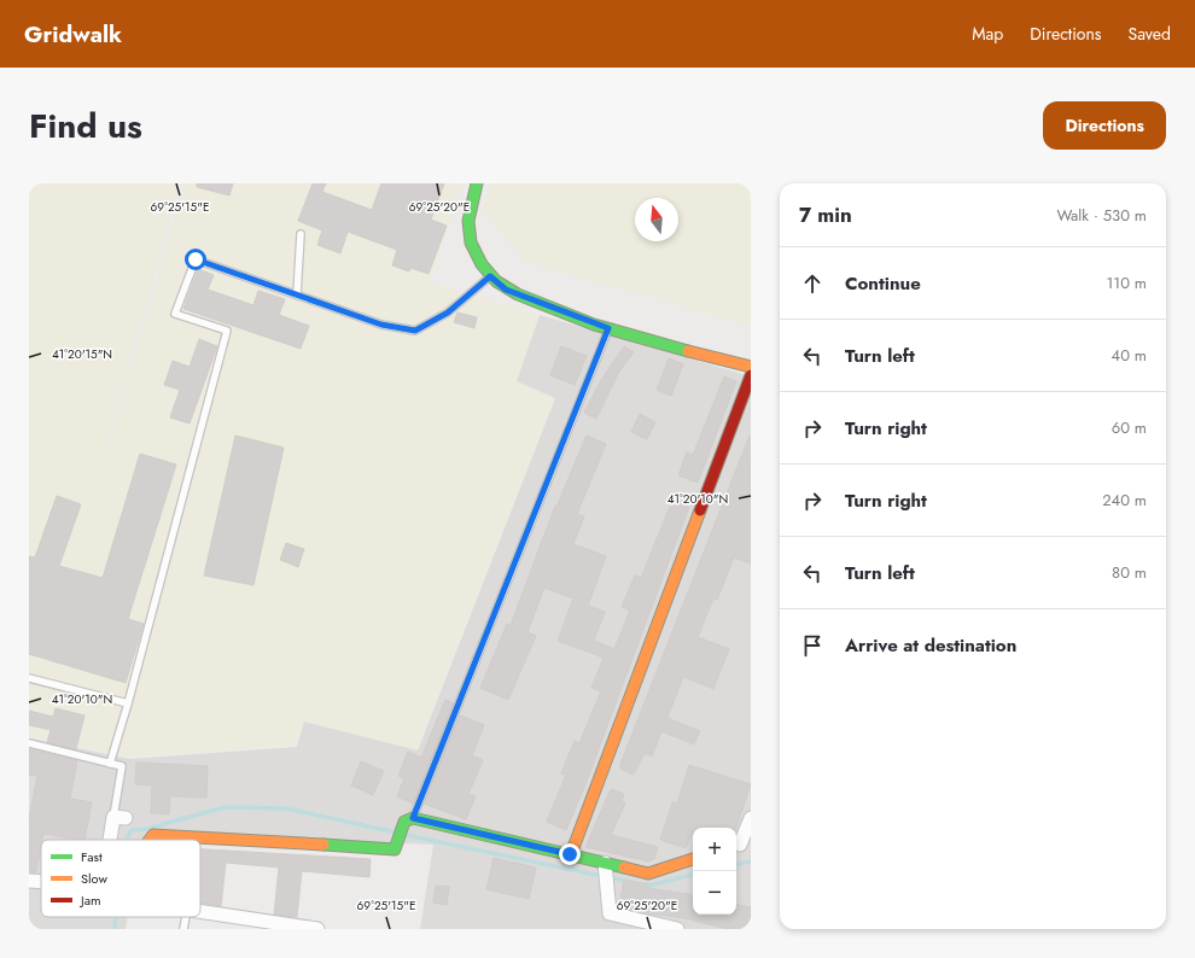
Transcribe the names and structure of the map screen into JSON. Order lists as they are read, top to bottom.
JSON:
{
  "legend": ["Fast", "Slow", "Jam"],
  "north": "top",
  "page": {
    "header": "Gridwalk",
    "nav": ["Map", "Directions", "Saved"],
    "title": "Find us",
    "buttons": "Directions",
    "heading": ["7 min", "Walk · 530 m"],
    "list": [
      ["Continue", "110 m"],
      ["Turn left", "40 m"],
      ["Turn right", "60 m"],
      ["Turn right", "240 m"],
      ["Turn left", "80 m"],
      "Arrive at destination"
    ],
    "map_buttons": ["+", "−"]
  },
  "coordinates": [
    "69°25'15\"E",
    "69°25'20\"E",
    "41°20'15\"N",
    "41°20'10\"N"
  ]
}
